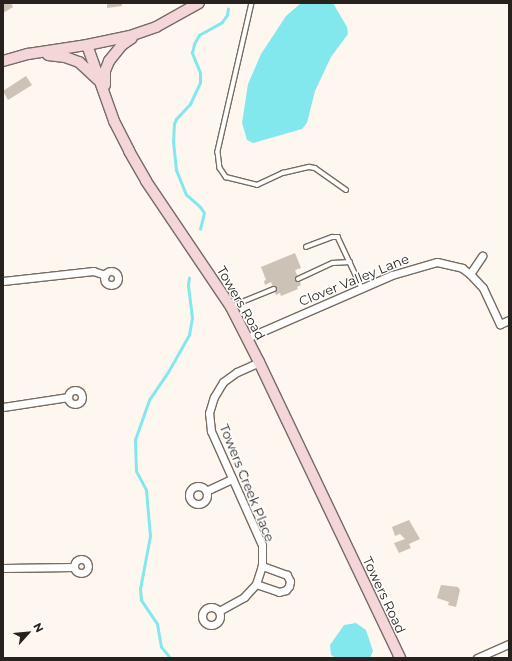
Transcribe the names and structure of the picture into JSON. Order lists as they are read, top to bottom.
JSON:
{
  "streets": {
    "main road": ["Towers Road"],
    "street": ["Clover Valley Lane", "Towers Creek Place"]
  },
  "crossings": [
    ["Clover Valley Lane", "Towers Road"],
    ["Towers Road", "Towers Creek Place"]
  ],
  "north": "top right"
}
